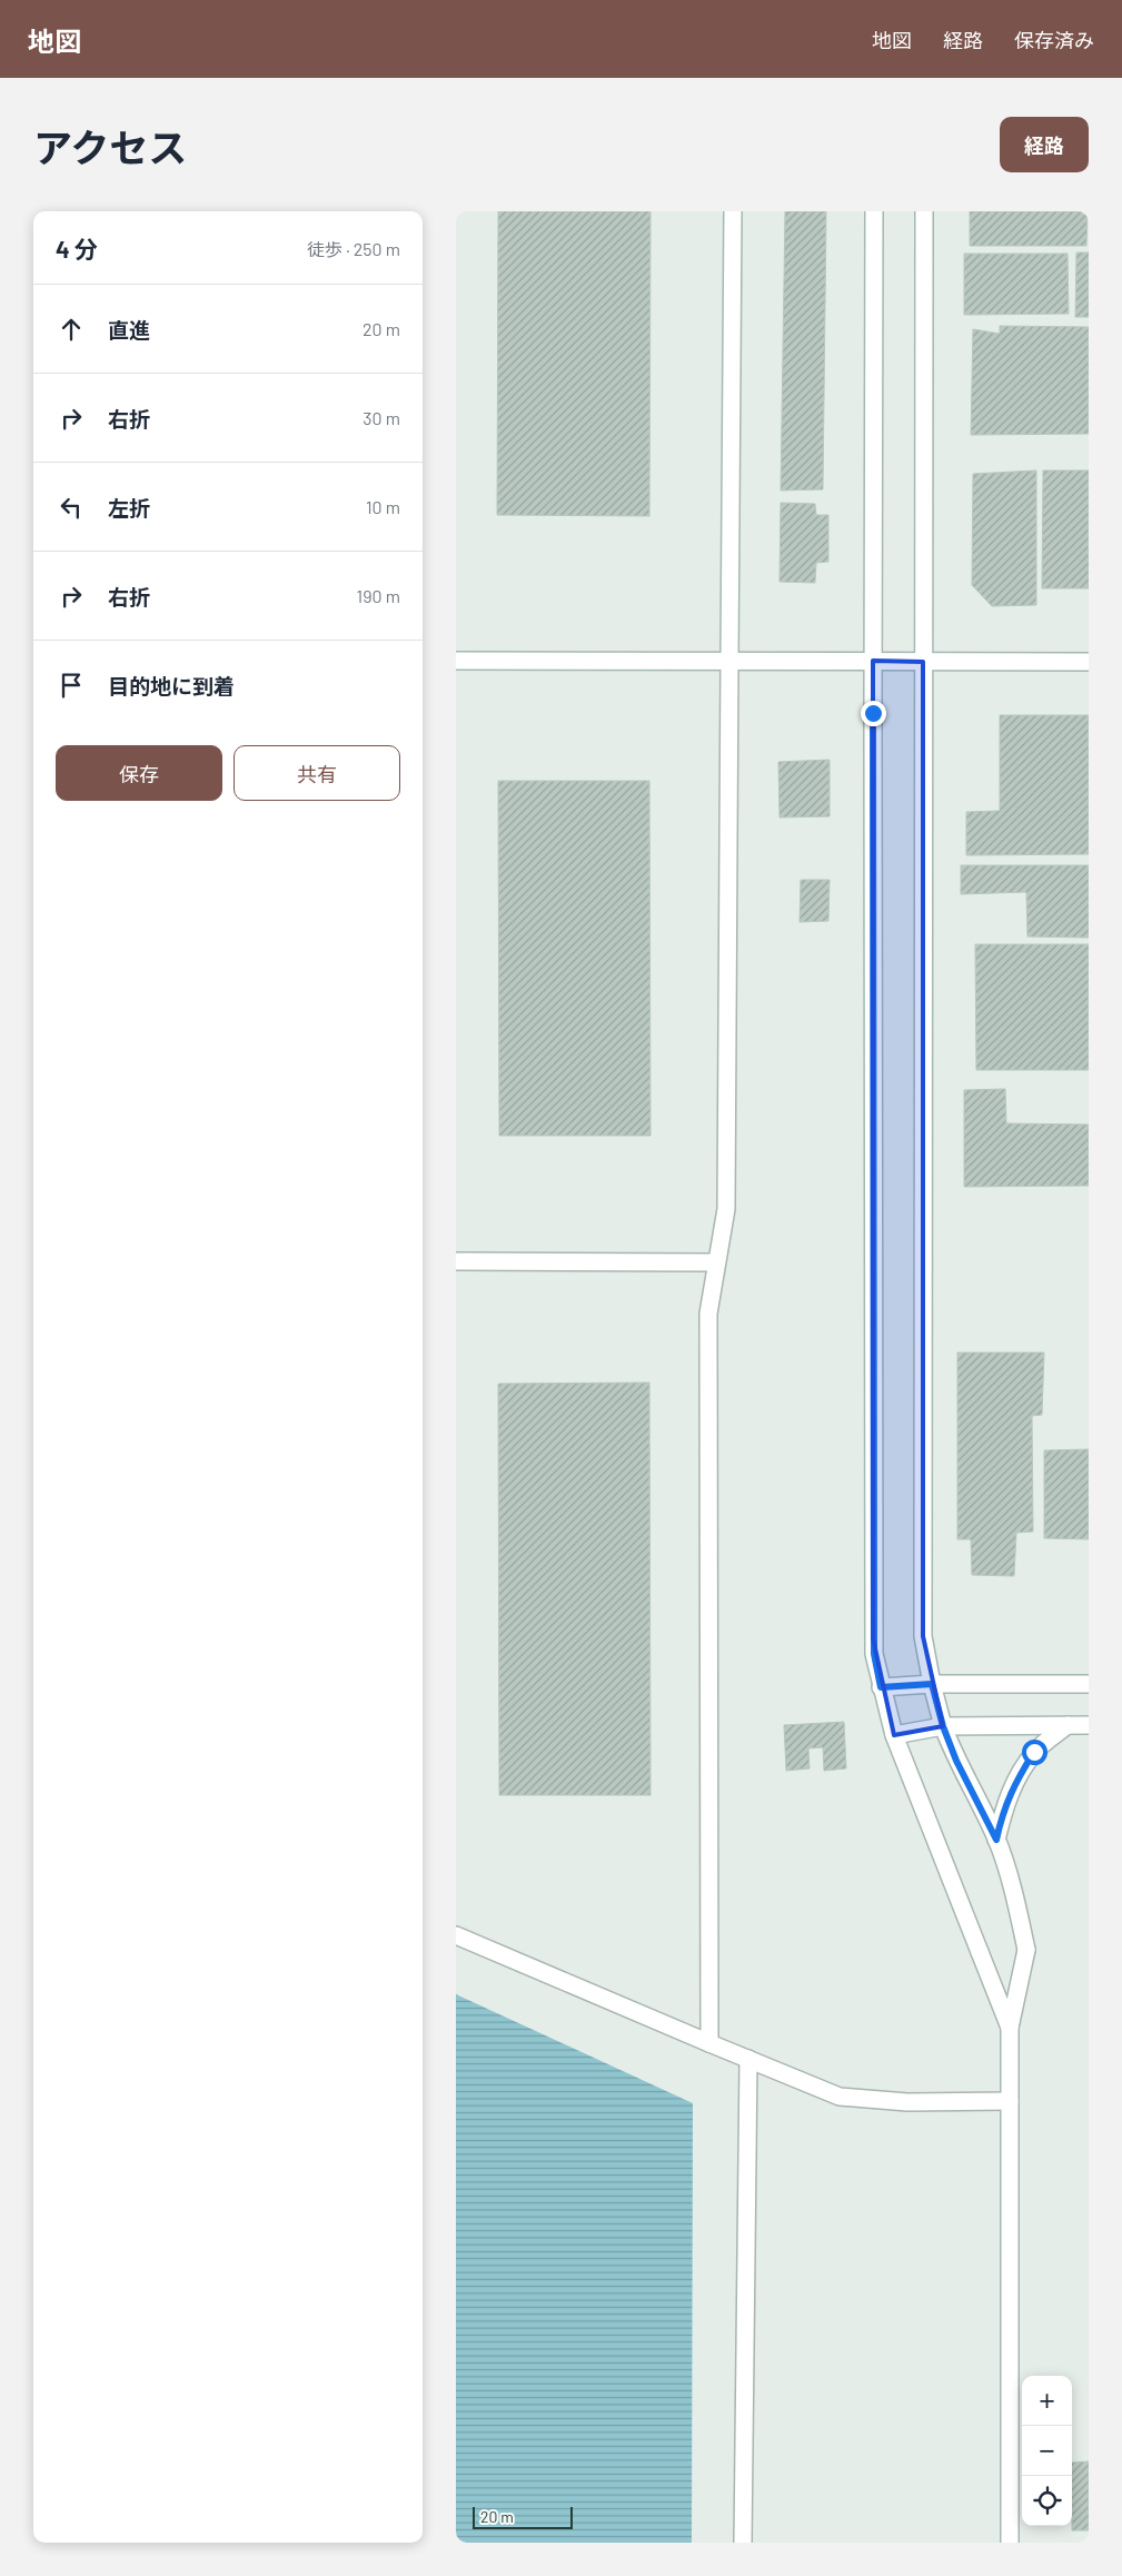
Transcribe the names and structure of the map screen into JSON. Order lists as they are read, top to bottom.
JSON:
{
  "scale_bar": "20 m",
  "page": {
    "header": "地図",
    "nav": ["地図", "経路", "保存済み"],
    "title": "アクセス",
    "buttons": [
      "経路",
      ["保存", "共有"]
    ],
    "heading": ["4 分", "徒歩 · 250 m"],
    "list": [
      ["直進", "20 m"],
      ["右折", "30 m"],
      ["左折", "10 m"],
      ["右折", "190 m"],
      "目的地に到着"
    ],
    "map_buttons": ["+", "−"],
    "scale": "20 m"
  }
}
